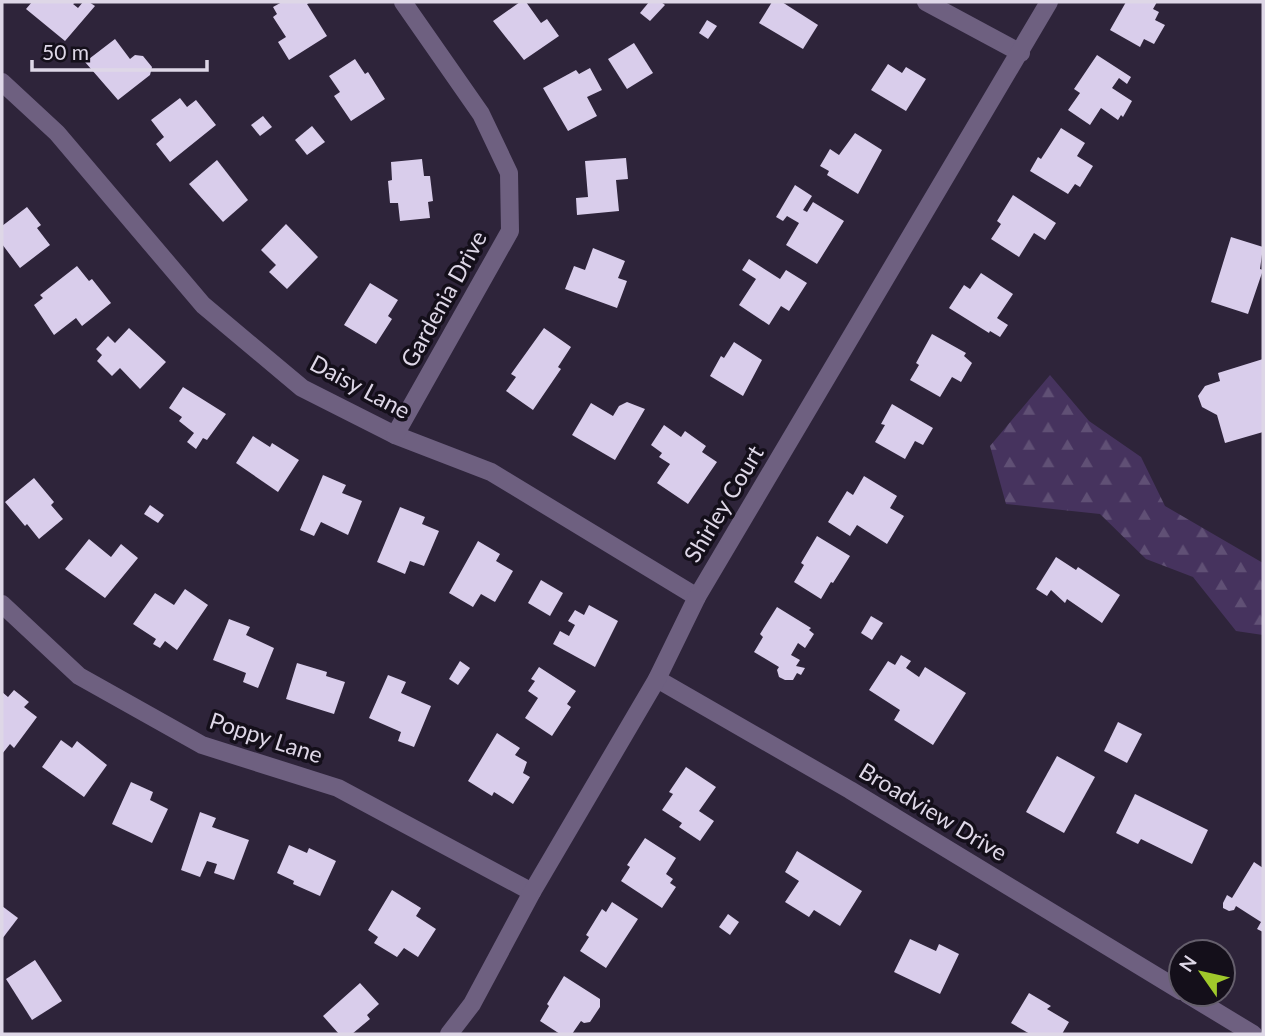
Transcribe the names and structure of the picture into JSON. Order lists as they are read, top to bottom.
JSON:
{
  "streets": {
    "street": [
      "Gardenia Drive",
      "Daisy Lane",
      "Shirley Court",
      "Poppy Lane",
      "Broadview Drive"
    ]
  },
  "crossings": [
    ["Gardenia Drive", "Daisy Lane"],
    ["Daisy Lane", "Shirley Court"],
    ["Shirley Court", "Poppy Lane"],
    ["Shirley Court", "Broadview Drive"]
  ],
  "scale_bar": "50 m",
  "north": "top left"
}
